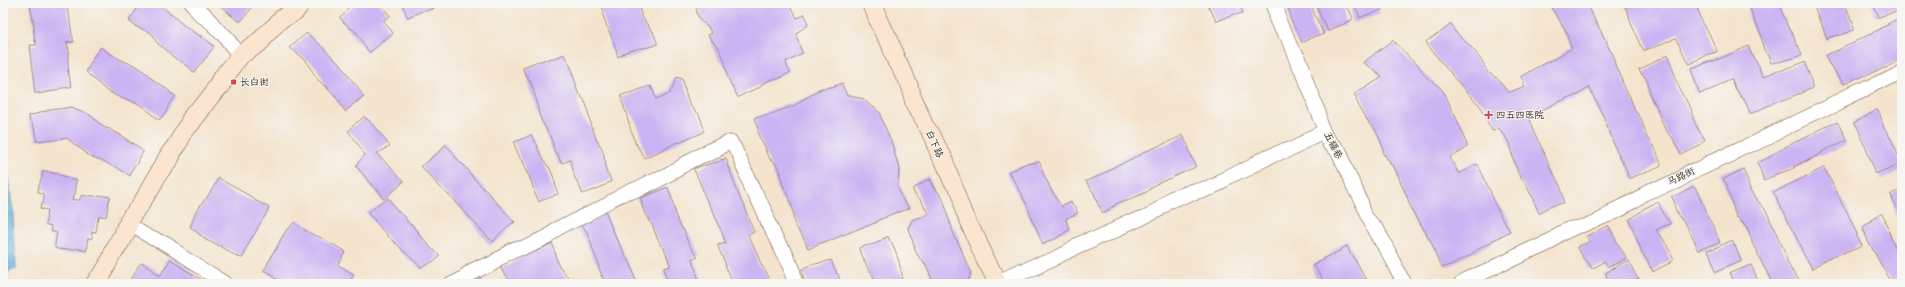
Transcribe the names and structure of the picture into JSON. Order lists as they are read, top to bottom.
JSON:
{
  "streets": {
    "street": ["白下路", "五福巷", "马路街"]
  },
  "places": {
    "transit": ["长白街"],
    "health": ["四五四医院"]
  }
}
